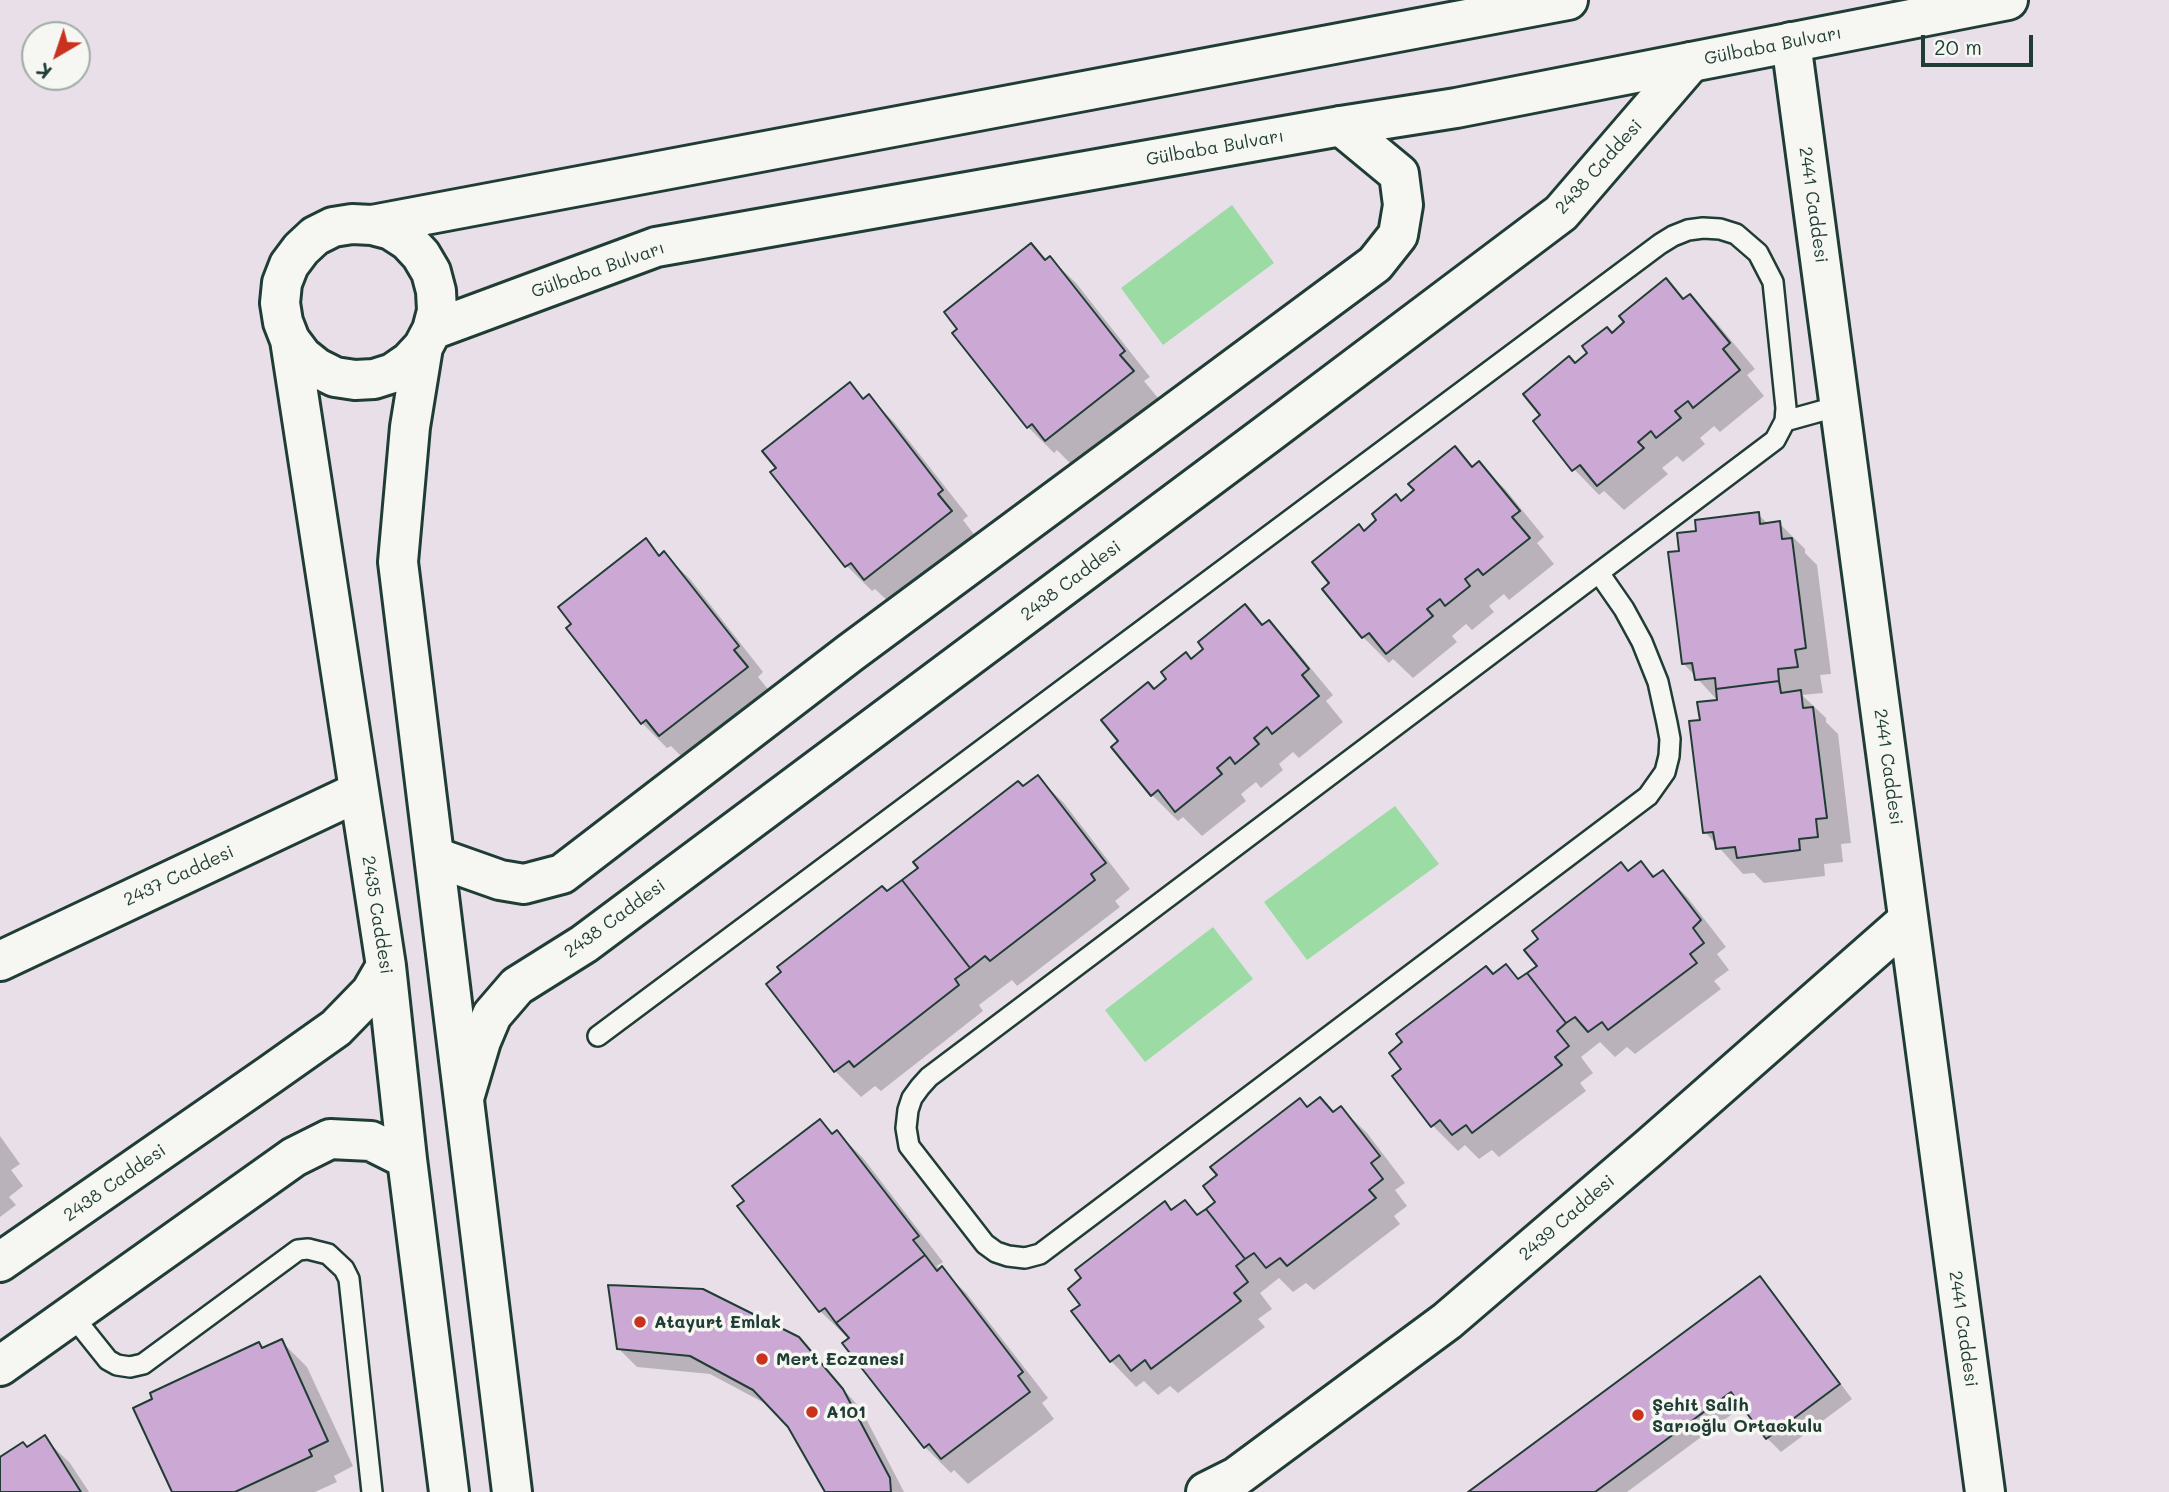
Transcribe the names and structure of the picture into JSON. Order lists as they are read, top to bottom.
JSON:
{
  "streets": {
    "street": [
      "Gülbaba Bulvarı",
      "2438 Caddesi",
      "2441 Caddesi",
      "2437 Caddesi",
      "2435 Caddesi",
      "2439 Caddesi"
    ]
  },
  "crossings": [
    ["Gülbaba Bulvarı", "2438 Caddesi"],
    ["Gülbaba Bulvarı", "2441 Caddesi"],
    ["Gülbaba Bulvarı", "2435 Caddesi"],
    ["2438 Caddesi", "2435 Caddesi"],
    ["2441 Caddesi", "2439 Caddesi"],
    ["2437 Caddesi", "2435 Caddesi"]
  ],
  "places": [
    "Atayurt Emlak",
    "Mert Eczanesi",
    "A101",
    "Şehit Salih Sarıoğlu Ortaokulu"
  ],
  "scale_bar": "20 m",
  "north": "bottom left"
}
